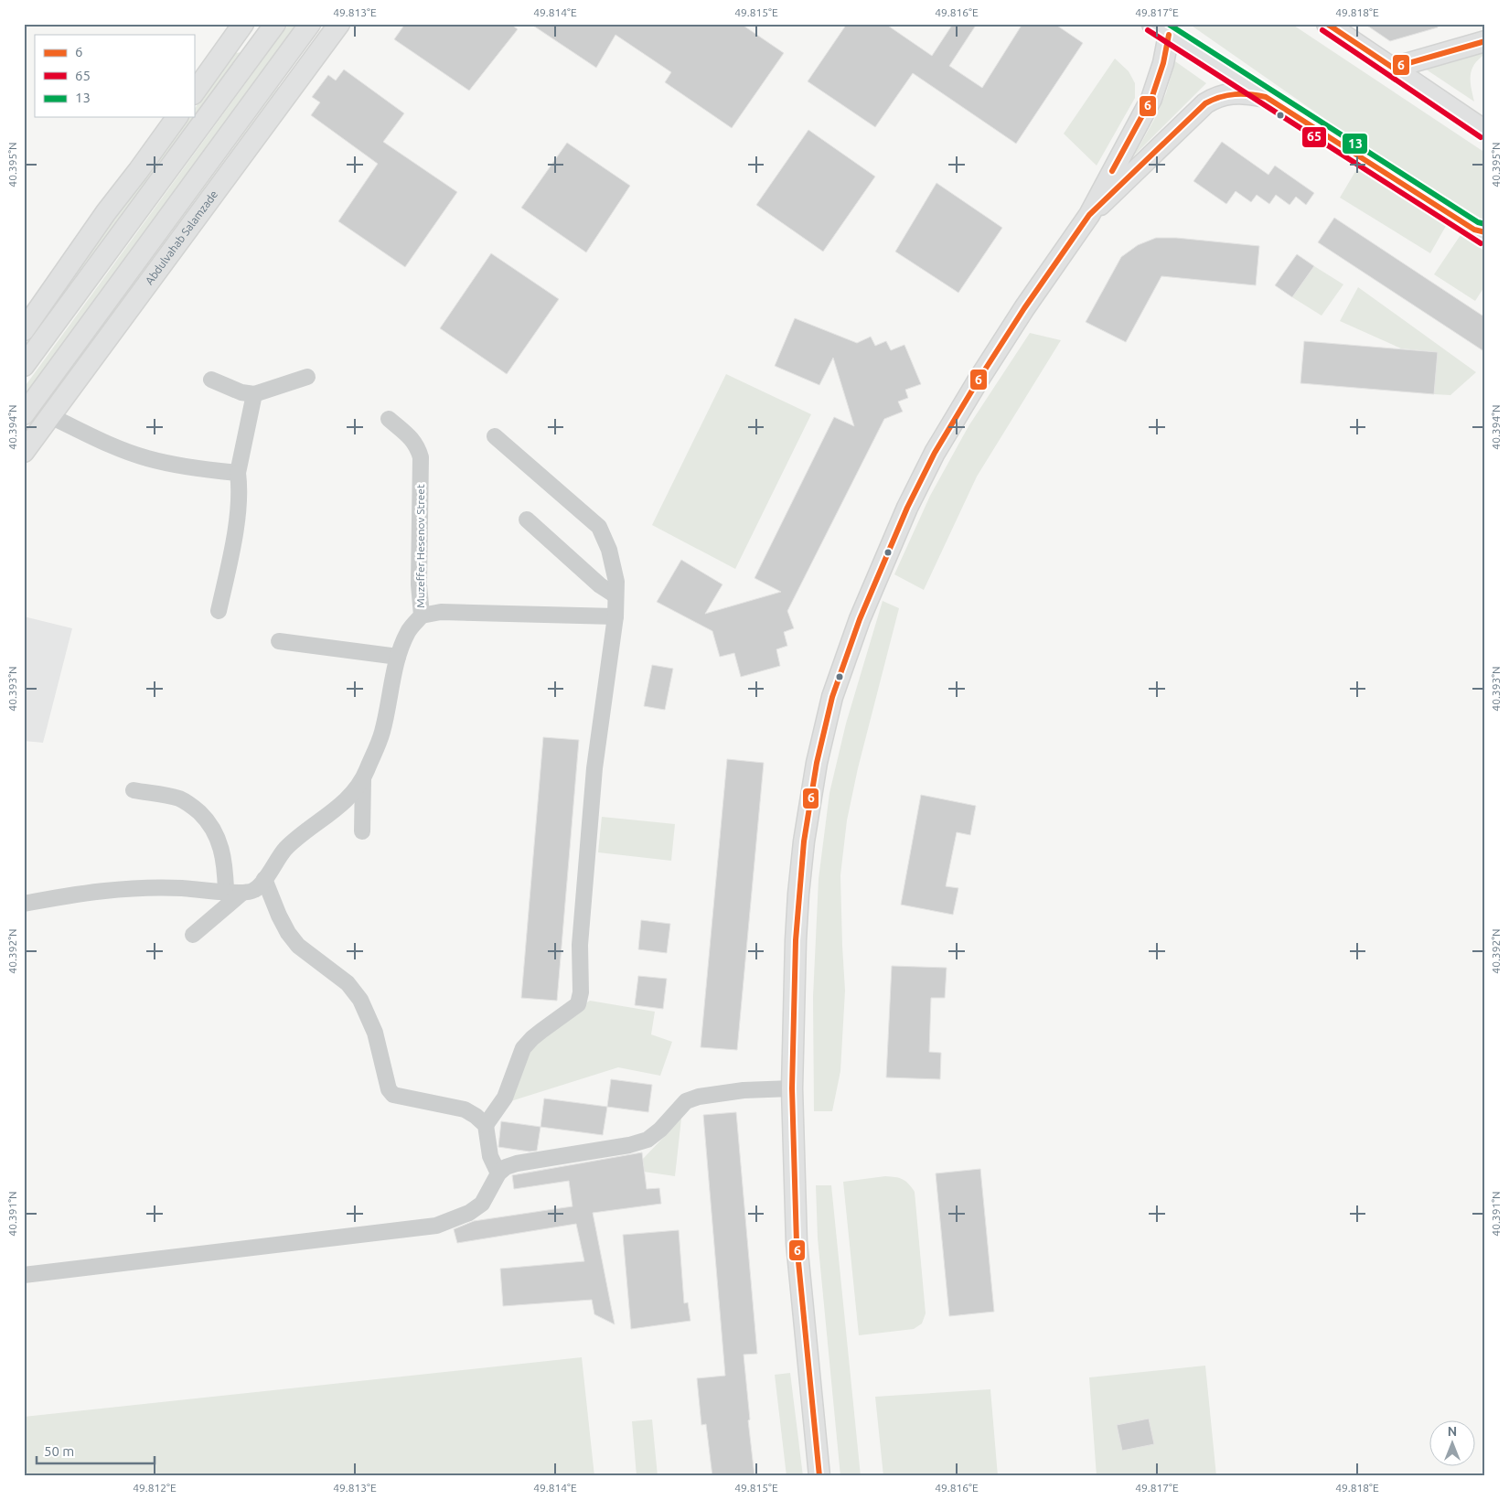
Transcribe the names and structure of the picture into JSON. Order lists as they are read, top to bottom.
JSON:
{
  "streets": {
    "main road": ["Abdulvahab Salamzade"],
    "street": ["Muzеffеr Hеsеnov Street"]
  },
  "lines": ["transit line 6", "transit line 13", "transit line 65"],
  "legend": ["6", "65", "13"],
  "scale_bar": "50 m",
  "north": "top",
  "coordinates": [
    "49.813°E",
    "49.814°E",
    "49.815°E",
    "49.816°E",
    "49.817°E",
    "49.818°E",
    "40.395°N",
    "40.394°N",
    "40.393°N",
    "40.392°N",
    "40.391°N",
    "49.812°E"
  ]
}
